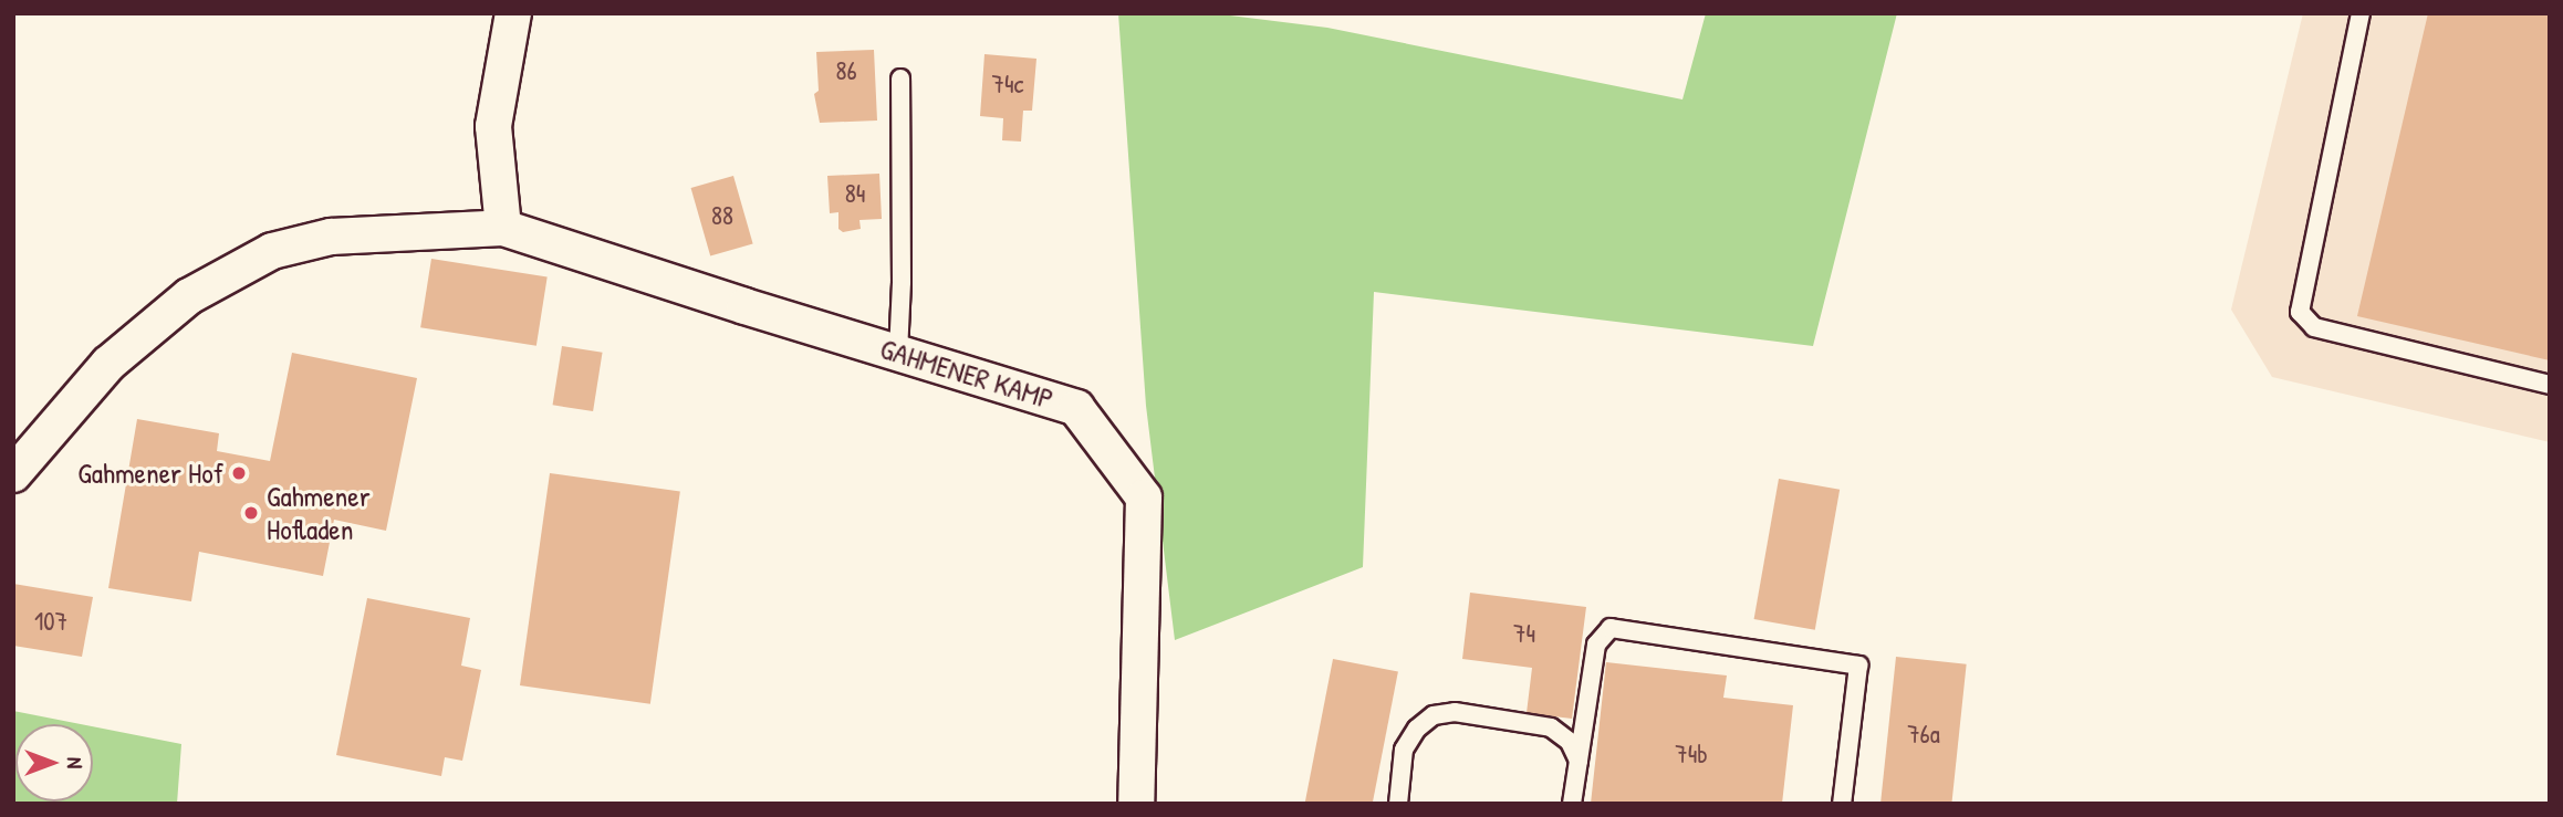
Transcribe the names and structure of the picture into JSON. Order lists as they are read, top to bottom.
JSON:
{
  "streets": {
    "street": ["GAHMENER KAMP"]
  },
  "places": ["Gahmener Hof", "Gahmener Hofladen"],
  "house_numbers": [
    "86",
    "74c",
    "84",
    "88",
    "107",
    "74",
    "76a",
    "74b"
  ],
  "north": "right"
}
